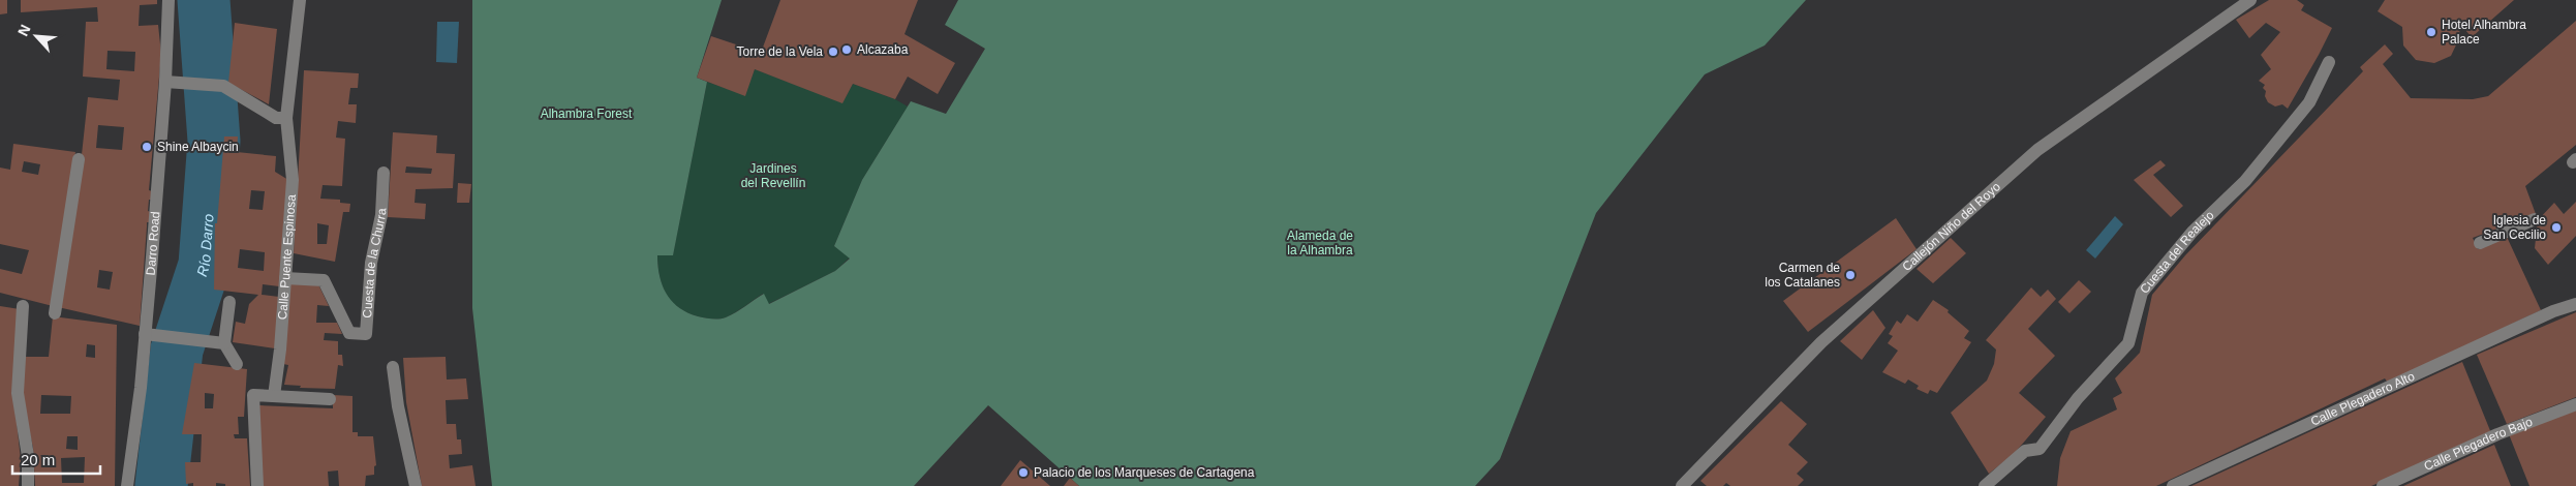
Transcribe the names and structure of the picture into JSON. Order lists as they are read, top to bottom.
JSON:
{
  "streets": {
    "street": [
      "Callejón Niño del Royo",
      "Darro Road",
      "Cuesta del Realejo",
      "Calle Puente Espinosa",
      "Cuesta de la Churra",
      "Calle Plegadero Alto",
      "Calle Plegadero Bajo"
    ]
  },
  "crossings": [
    ["Calle Puente Espinosa", "Cuesta de la Churra"]
  ],
  "water": ["Río Darro"],
  "parks": ["Alhambra Forest", "Jardines del Revellín", "Alameda de la Alhambra"],
  "places": [
    "Hotel Alhambra Palace",
    "Alcazaba",
    "Torre de la Vela",
    "Shine Albaycin",
    "Iglesia de San Cecilio",
    "Carmen de los Catalanes",
    "Palacio de los Marqueses de Cartagena"
  ],
  "scale_bar": "20 m",
  "north": "top left"
}
